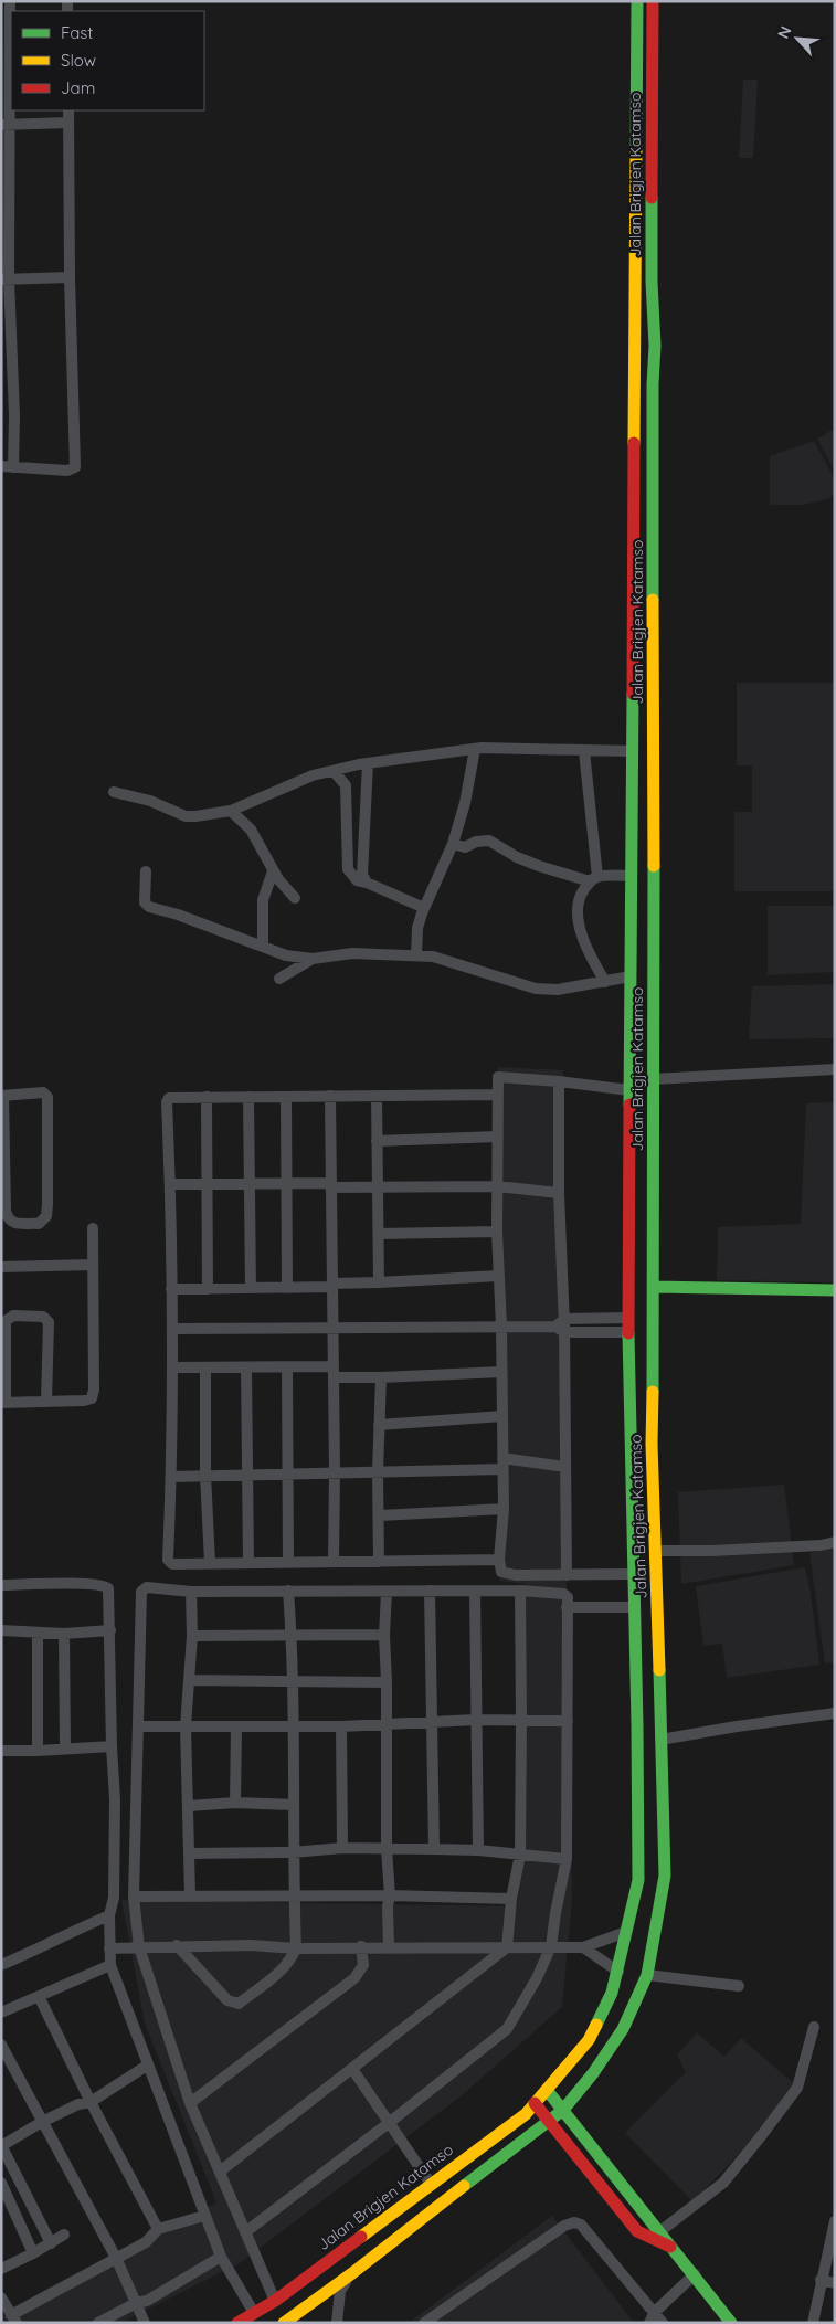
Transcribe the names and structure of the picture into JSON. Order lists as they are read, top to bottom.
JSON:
{
  "streets": {
    "main road": ["Jalan Brigjen Katamso"]
  },
  "legend": ["Fast", "Slow", "Jam"],
  "north": "top left"
}
